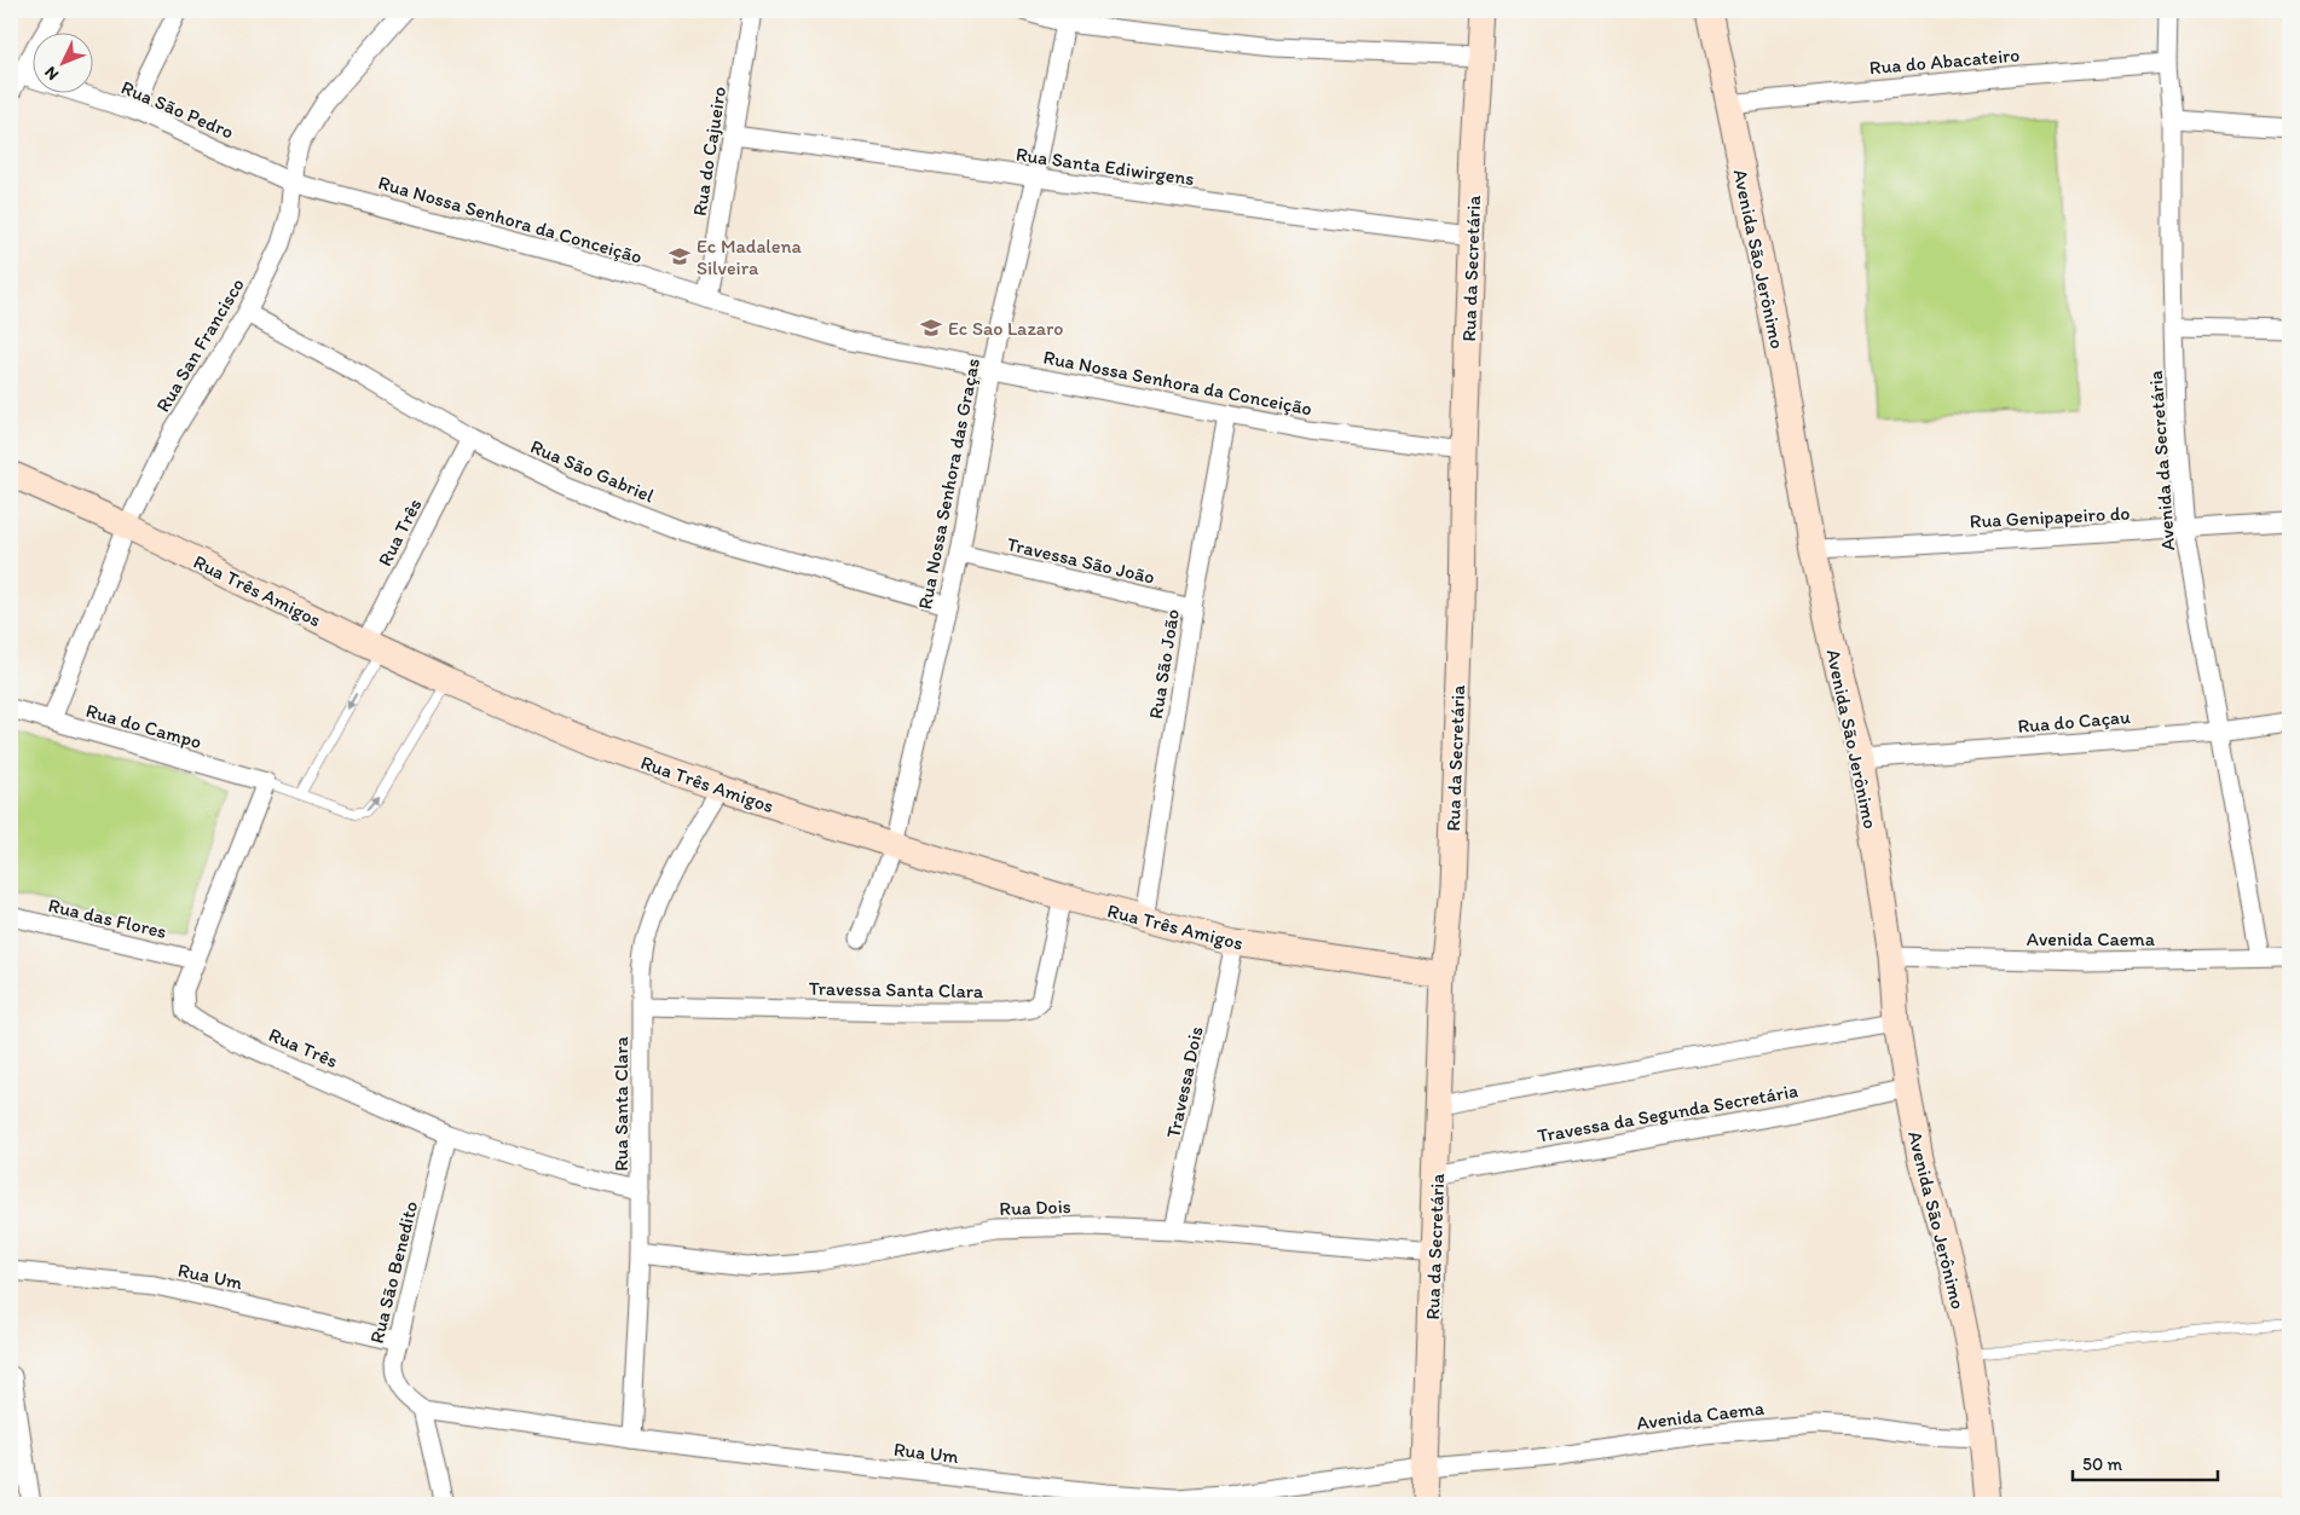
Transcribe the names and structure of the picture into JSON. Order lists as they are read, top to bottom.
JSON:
{
  "streets": {
    "street": [
      "Rua do Abacateiro",
      "Rua São Pedro",
      "Rua do Cajueiro",
      "Rua Santa Ediwirgens",
      "Rua Nossa Senhora da Conceição",
      "Avenida São Jerônimo",
      "Rua da Secretária",
      "Rua San Francisco",
      "Avenida da Secretária",
      "Rua São Gabriel",
      "Rua Nossa Senhora das Graças",
      "Rua Genipapeiro do",
      "Rua Três",
      "Travessa São João",
      "Rua Três Amigos",
      "Rua São João",
      "Rua do Caçau",
      "Rua do Campo",
      "Rua das Flores",
      "Avenida Caema",
      "Travessa Santa Clara",
      "Travessa Dois",
      "Rua Santa Clara",
      "Travessa da Segunda Secretária",
      "Rua Dois",
      "Rua São Benedito",
      "Rua Um"
    ]
  },
  "crossings": [
    ["Rua do Abacateiro", "Avenida São Jerônimo"],
    ["Rua do Abacateiro", "Avenida da Secretária"],
    ["Rua São Pedro", "Rua Nossa Senhora da Conceição"],
    ["Rua São Pedro", "Rua San Francisco"],
    ["Rua do Cajueiro", "Rua Santa Ediwirgens"],
    ["Rua do Cajueiro", "Rua Nossa Senhora da Conceição"],
    ["Rua Santa Ediwirgens", "Rua da Secretária"],
    ["Rua Santa Ediwirgens", "Rua Nossa Senhora das Graças"],
    ["Rua Nossa Senhora da Conceição", "Rua da Secretária"],
    ["Rua Nossa Senhora da Conceição", "Rua San Francisco"],
    ["Rua Nossa Senhora da Conceição", "Rua Nossa Senhora das Graças"],
    ["Rua Nossa Senhora da Conceição", "Rua São João"],
    ["Avenida São Jerônimo", "Rua Genipapeiro do"],
    ["Avenida São Jerônimo", "Rua do Caçau"],
    ["Avenida São Jerônimo", "Avenida Caema"],
    ["Avenida São Jerônimo", "Travessa da Segunda Secretária"],
    ["Rua da Secretária", "Rua Três Amigos"],
    ["Rua da Secretária", "Avenida Caema"],
    ["Rua da Secretária", "Travessa da Segunda Secretária"],
    ["Rua da Secretária", "Rua Dois"],
    ["Rua da Secretária", "Rua Um"],
    ["Rua San Francisco", "Rua São Gabriel"],
    ["Rua San Francisco", "Rua Três Amigos"],
    ["Rua San Francisco", "Rua do Campo"],
    ["Avenida da Secretária", "Rua Genipapeiro do"],
    ["Avenida da Secretária", "Rua do Caçau"],
    ["Avenida da Secretária", "Avenida Caema"],
    ["Rua São Gabriel", "Rua Nossa Senhora das Graças"],
    ["Rua São Gabriel", "Rua Três"],
    ["Rua Nossa Senhora das Graças", "Travessa São João"],
    ["Rua Nossa Senhora das Graças", "Rua Três Amigos"],
    ["Rua Três", "Rua Três Amigos"],
    ["Rua Três", "Rua do Campo"],
    ["Rua Três", "Rua das Flores"],
    ["Rua Três", "Rua Santa Clara"],
    ["Rua Três", "Rua São Benedito"],
    ["Travessa São João", "Rua São João"],
    ["Rua Três Amigos", "Rua São João"],
    ["Rua Três Amigos", "Travessa Santa Clara"],
    ["Rua Três Amigos", "Travessa Dois"],
    ["Rua Três Amigos", "Rua Santa Clara"],
    ["Avenida Caema", "Rua Um"],
    ["Travessa Santa Clara", "Rua Santa Clara"],
    ["Travessa Dois", "Rua Dois"],
    ["Rua Santa Clara", "Rua Dois"],
    ["Rua Santa Clara", "Rua Um"],
    ["Rua São Benedito", "Rua Um"]
  ],
  "places": {
    "school or university": ["Ec Madalena Silveira", "Ec Sao Lazaro"]
  },
  "scale_bar": "50 m",
  "north": "bottom left"
}
